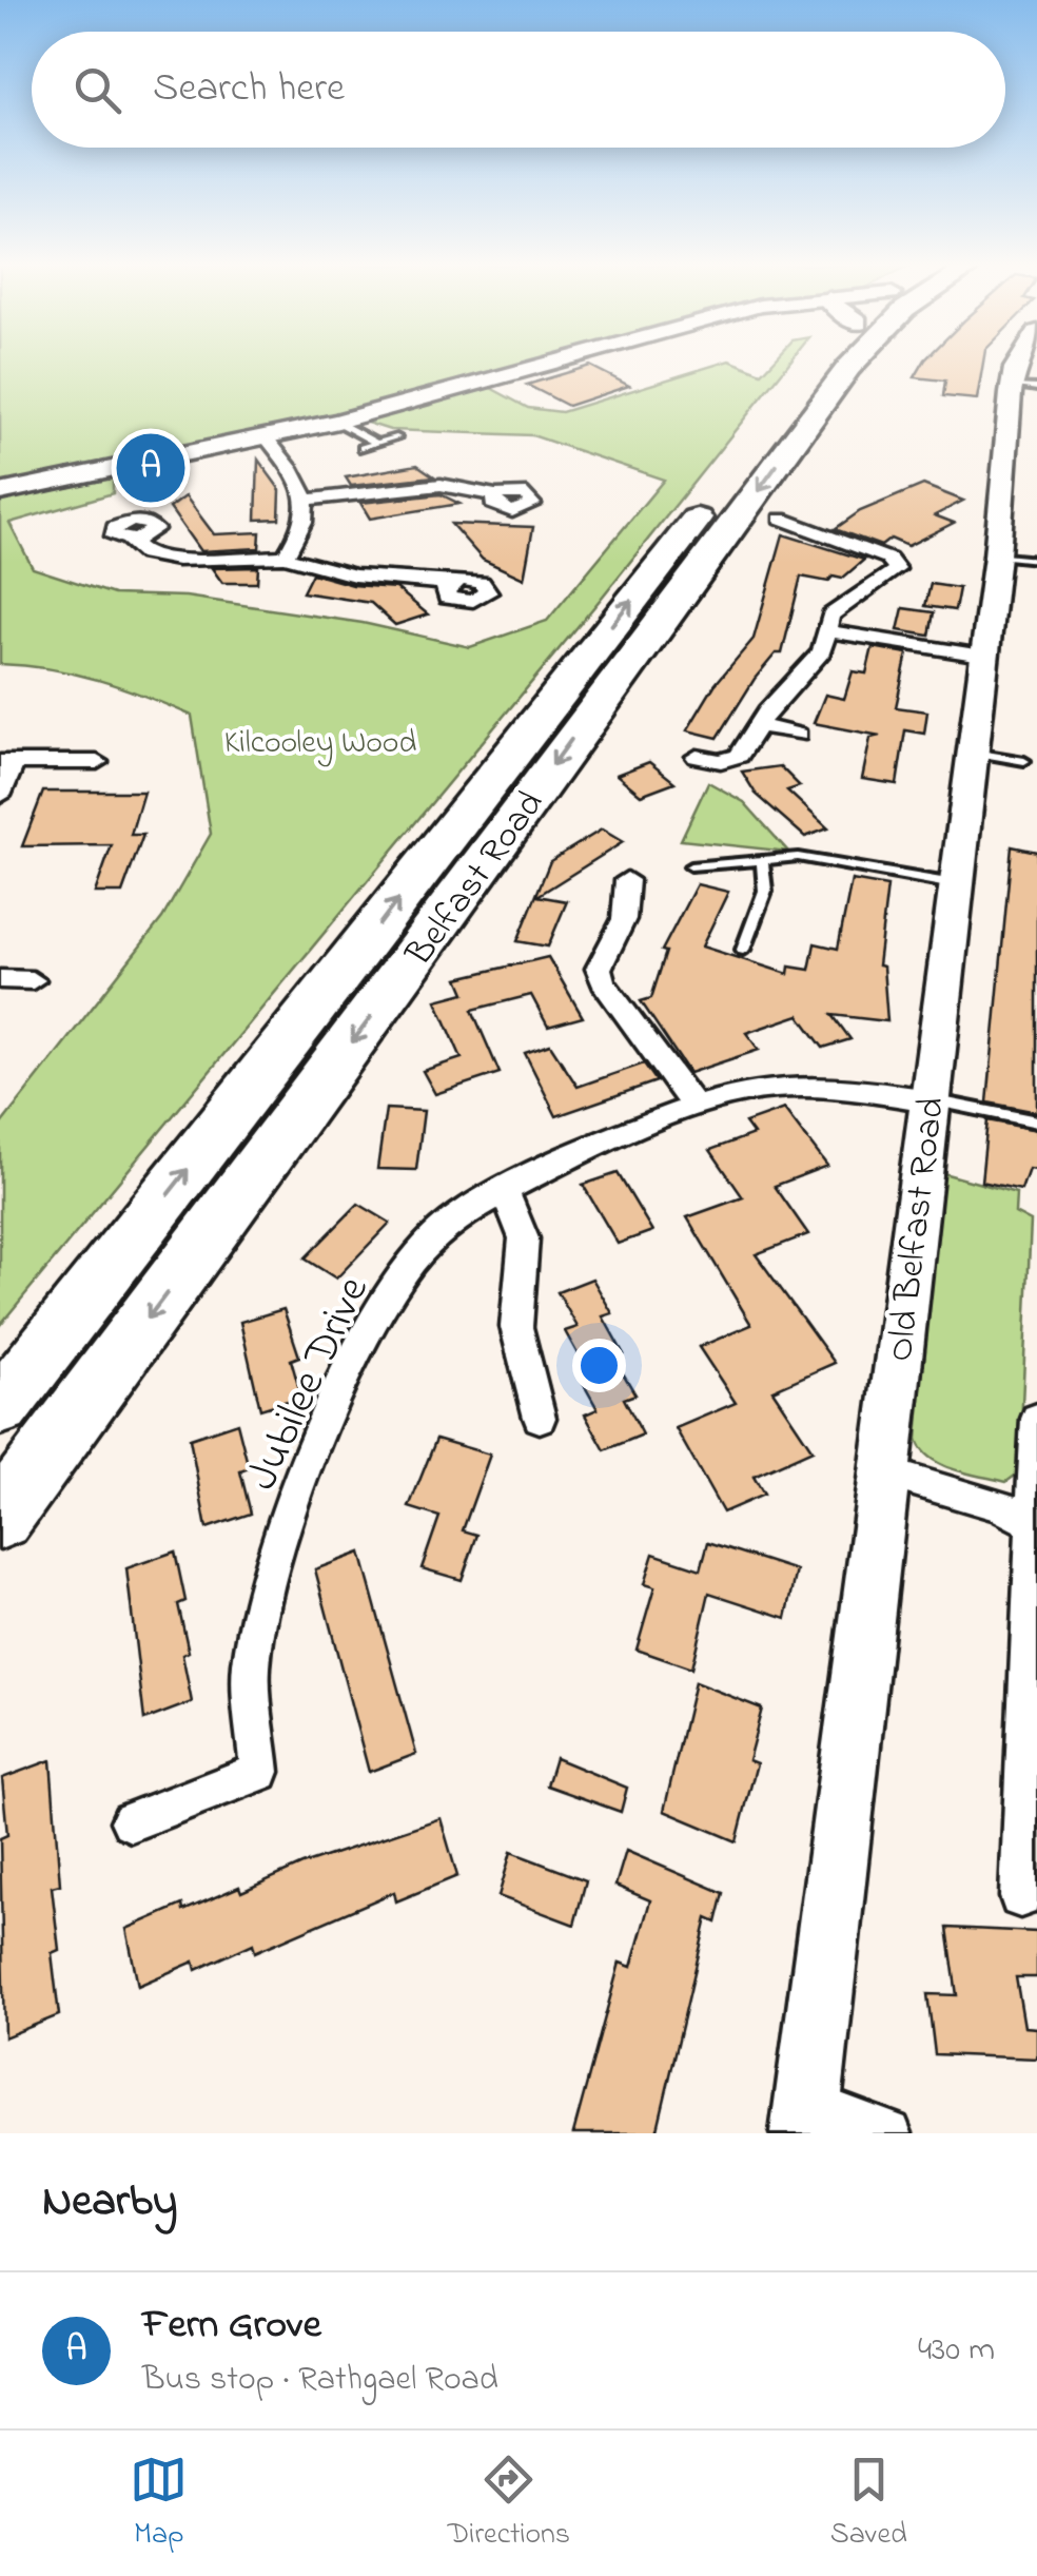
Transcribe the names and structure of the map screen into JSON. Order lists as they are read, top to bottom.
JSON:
{
  "streets": {
    "highway": ["Belfast Road"],
    "street": ["Old Belfast Road", "Jubilee Drive"]
  },
  "crossings": [
    ["Old Belfast Road", "Jubilee Drive"]
  ],
  "parks": ["Kilcooley Wood"],
  "page": {
    "search": "Search here",
    "pins": "A",
    "heading": "Nearby",
    "list": [
      {
        "mark": "A",
        "name": "Fern Grove",
        "note": "Bus stop · Rathgael Road",
        "value": "430 m"
      }
    ],
    "nav": ["Map", "Directions", "Saved"]
  }
}
